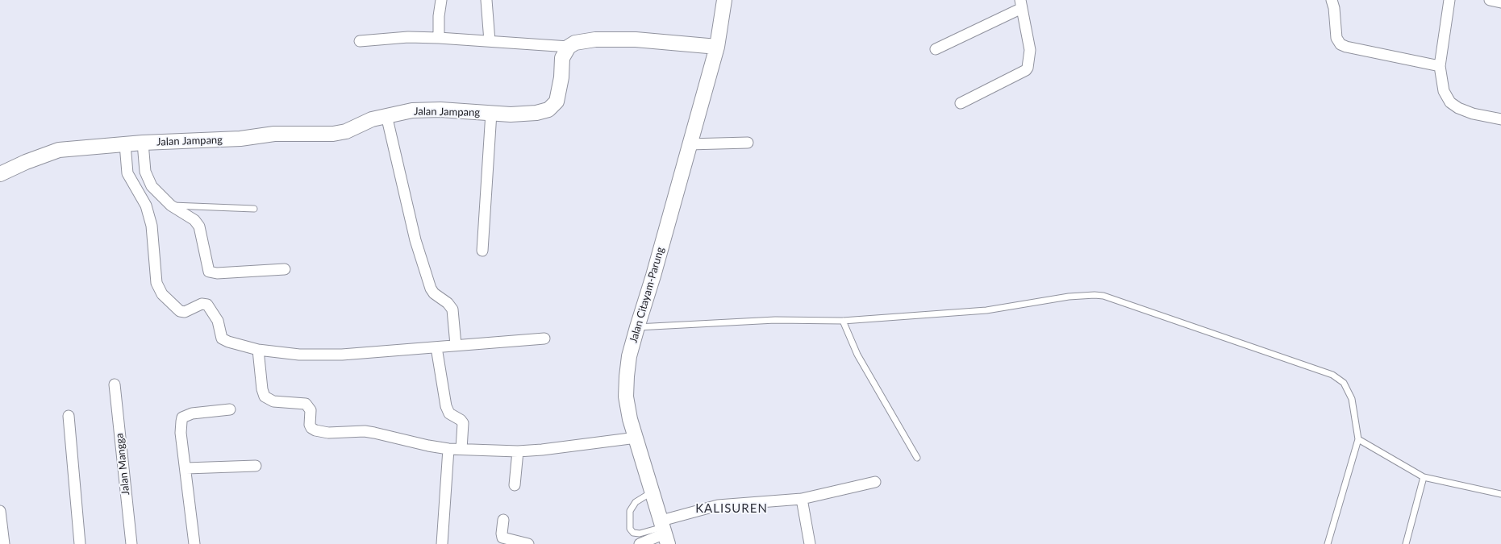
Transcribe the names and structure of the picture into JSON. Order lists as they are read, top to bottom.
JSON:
{
  "streets": {
    "street": ["Jalan Jampang", "Jalan Citayam-Parung", "Jalan Mangga"]
  },
  "districts": ["KALISUREN"]
}
